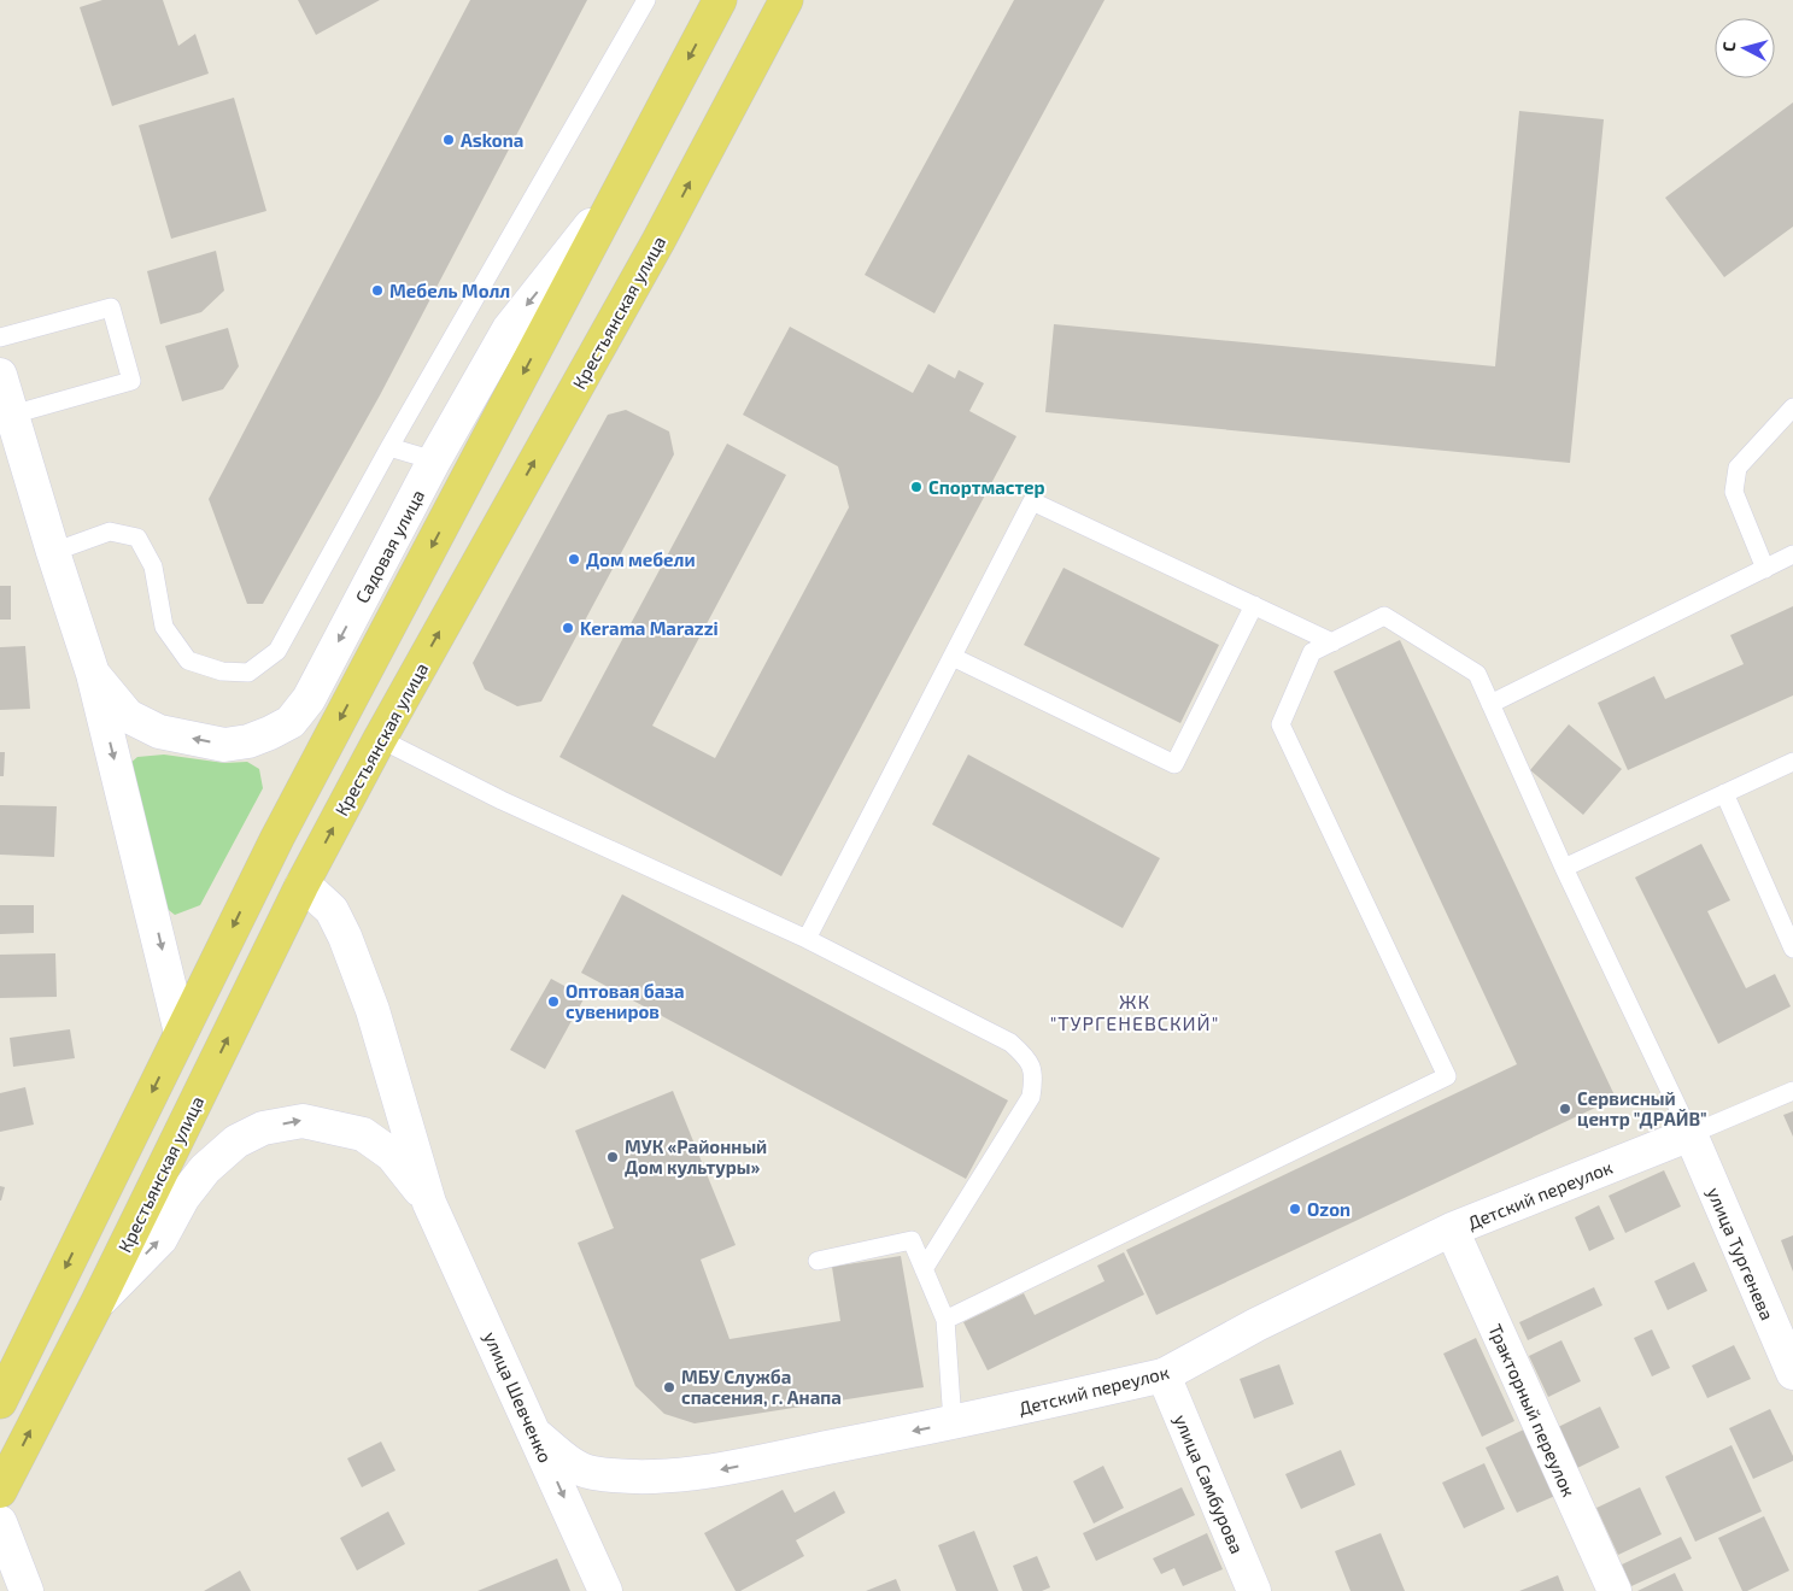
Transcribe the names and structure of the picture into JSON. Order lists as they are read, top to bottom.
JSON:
{
  "streets": {
    "main road": ["Крестьянская улица"],
    "street": [
      "Садовая улица",
      "Детский переулок",
      "улица Тургенева",
      "улица Шевченко",
      "Тракторный переулок",
      "улица Самбурова"
    ]
  },
  "crossings": [
    ["Крестьянская улица", "улица Шевченко"],
    ["Детский переулок", "улица Тургенева"],
    ["Детский переулок", "улица Шевченко"],
    ["Детский переулок", "Тракторный переулок"],
    ["Детский переулок", "улица Самбурова"]
  ],
  "districts": ["ЖК \"ТУРГЕНЕВСКИЙ\""],
  "places": [
    "Askona",
    "Мебель Молл",
    "Спортмастер",
    "Дом мебели",
    "Kerama Marazzi",
    "Оптовая база сувениров",
    "Сервисный центр \"ДРАЙВ\"",
    "МУК «Районный Дом культуры»",
    "Ozon",
    "МБУ Служба спасения, г. Анапа"
  ],
  "north": "left"
}
